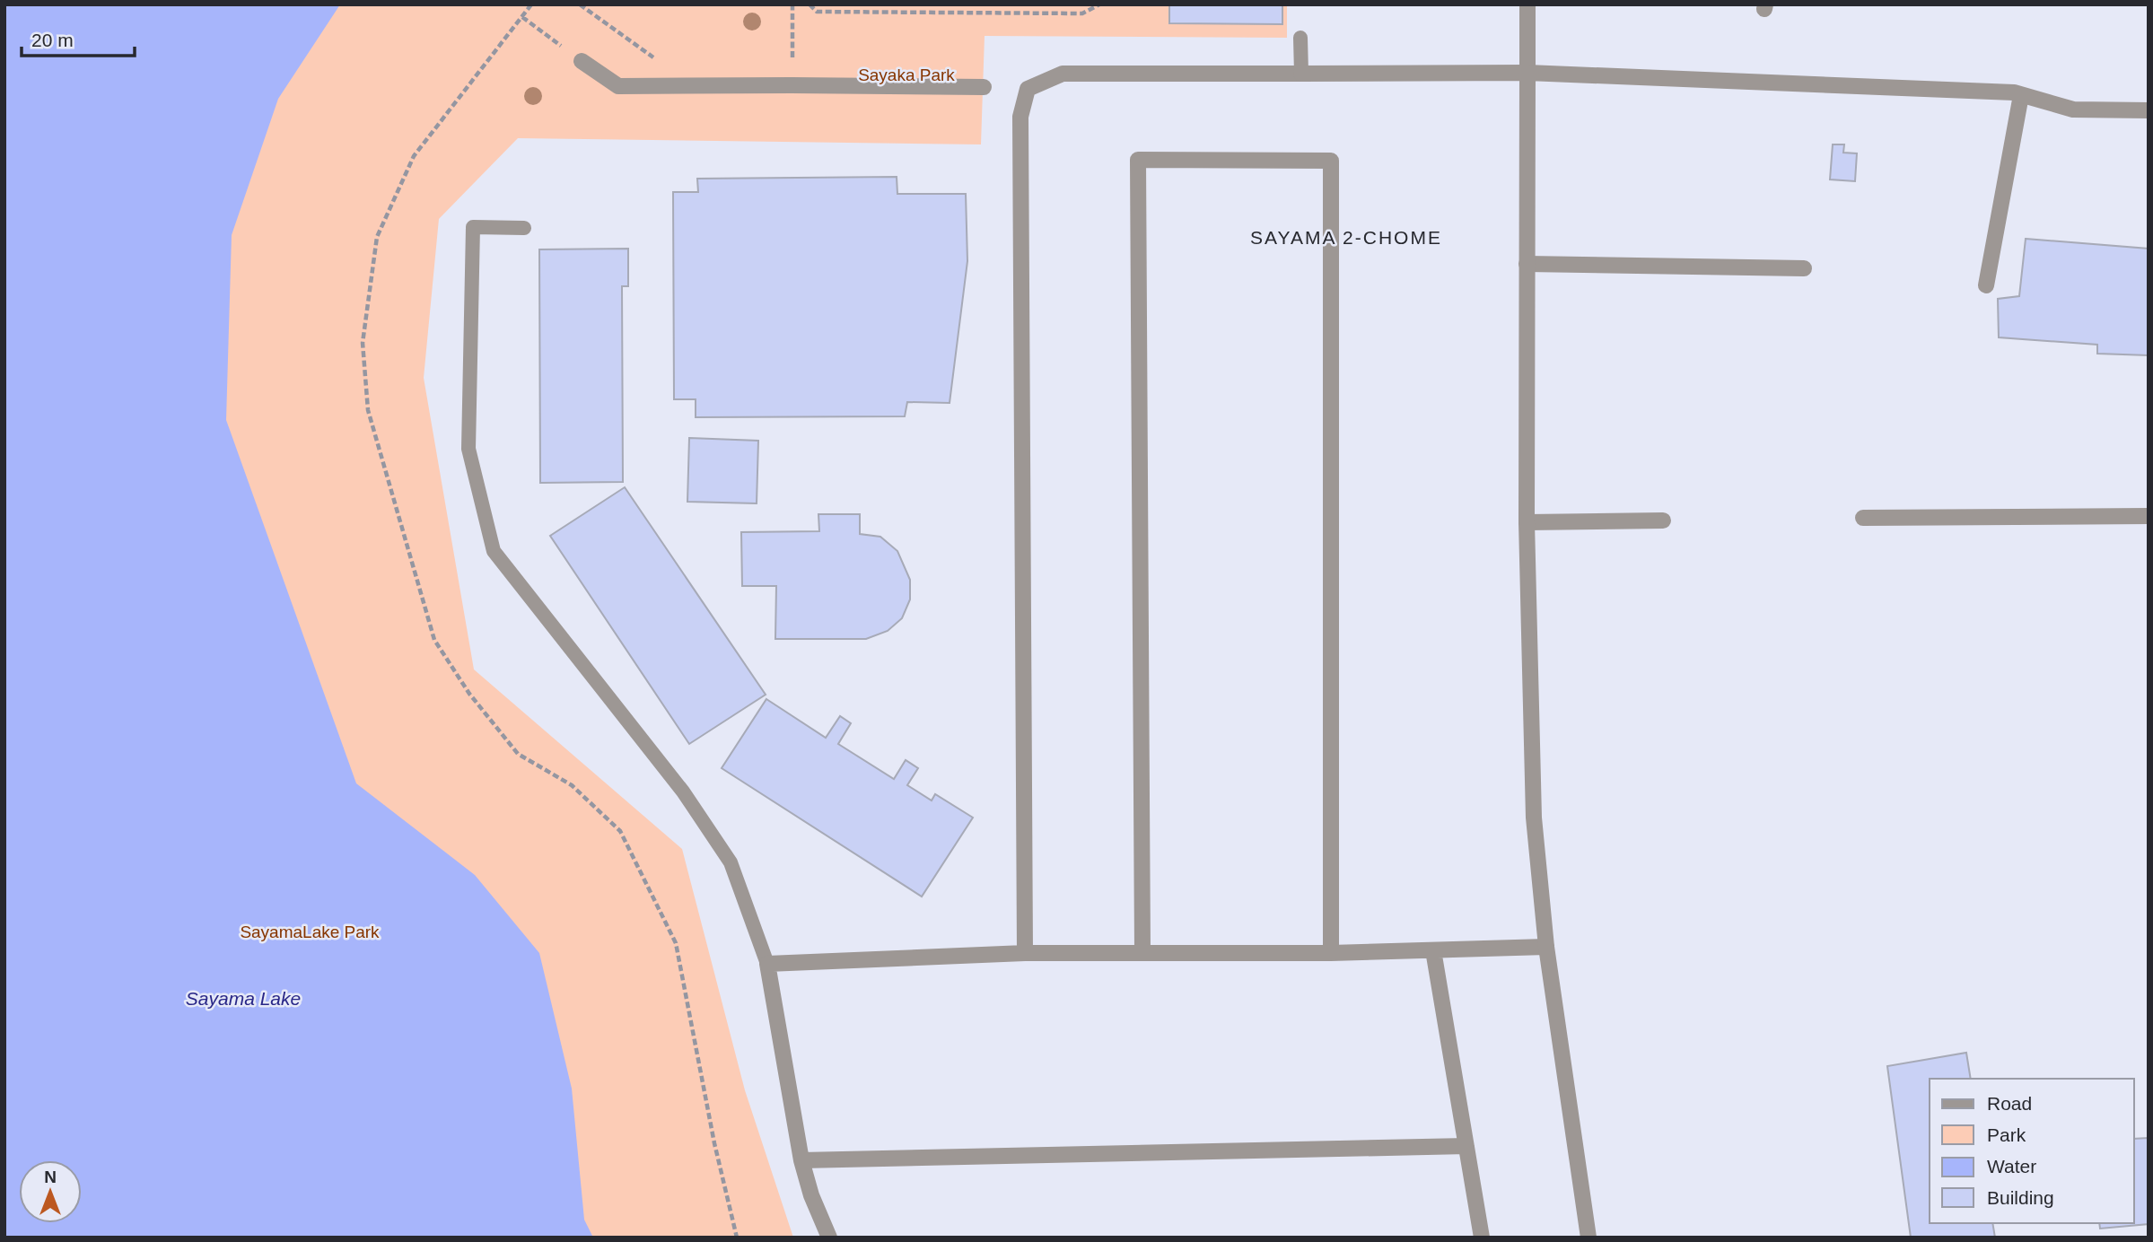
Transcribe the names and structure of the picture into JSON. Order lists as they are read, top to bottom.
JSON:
{
  "districts": ["SAYAMA 2-CHOME"],
  "water": ["Sayama Lake"],
  "parks": ["Sayaka Park", "SayamaLake Park"],
  "legend": [
    "Road",
    "Park",
    "Water",
    "Building"
  ],
  "scale_bar": "20 m",
  "north": "top"
}
